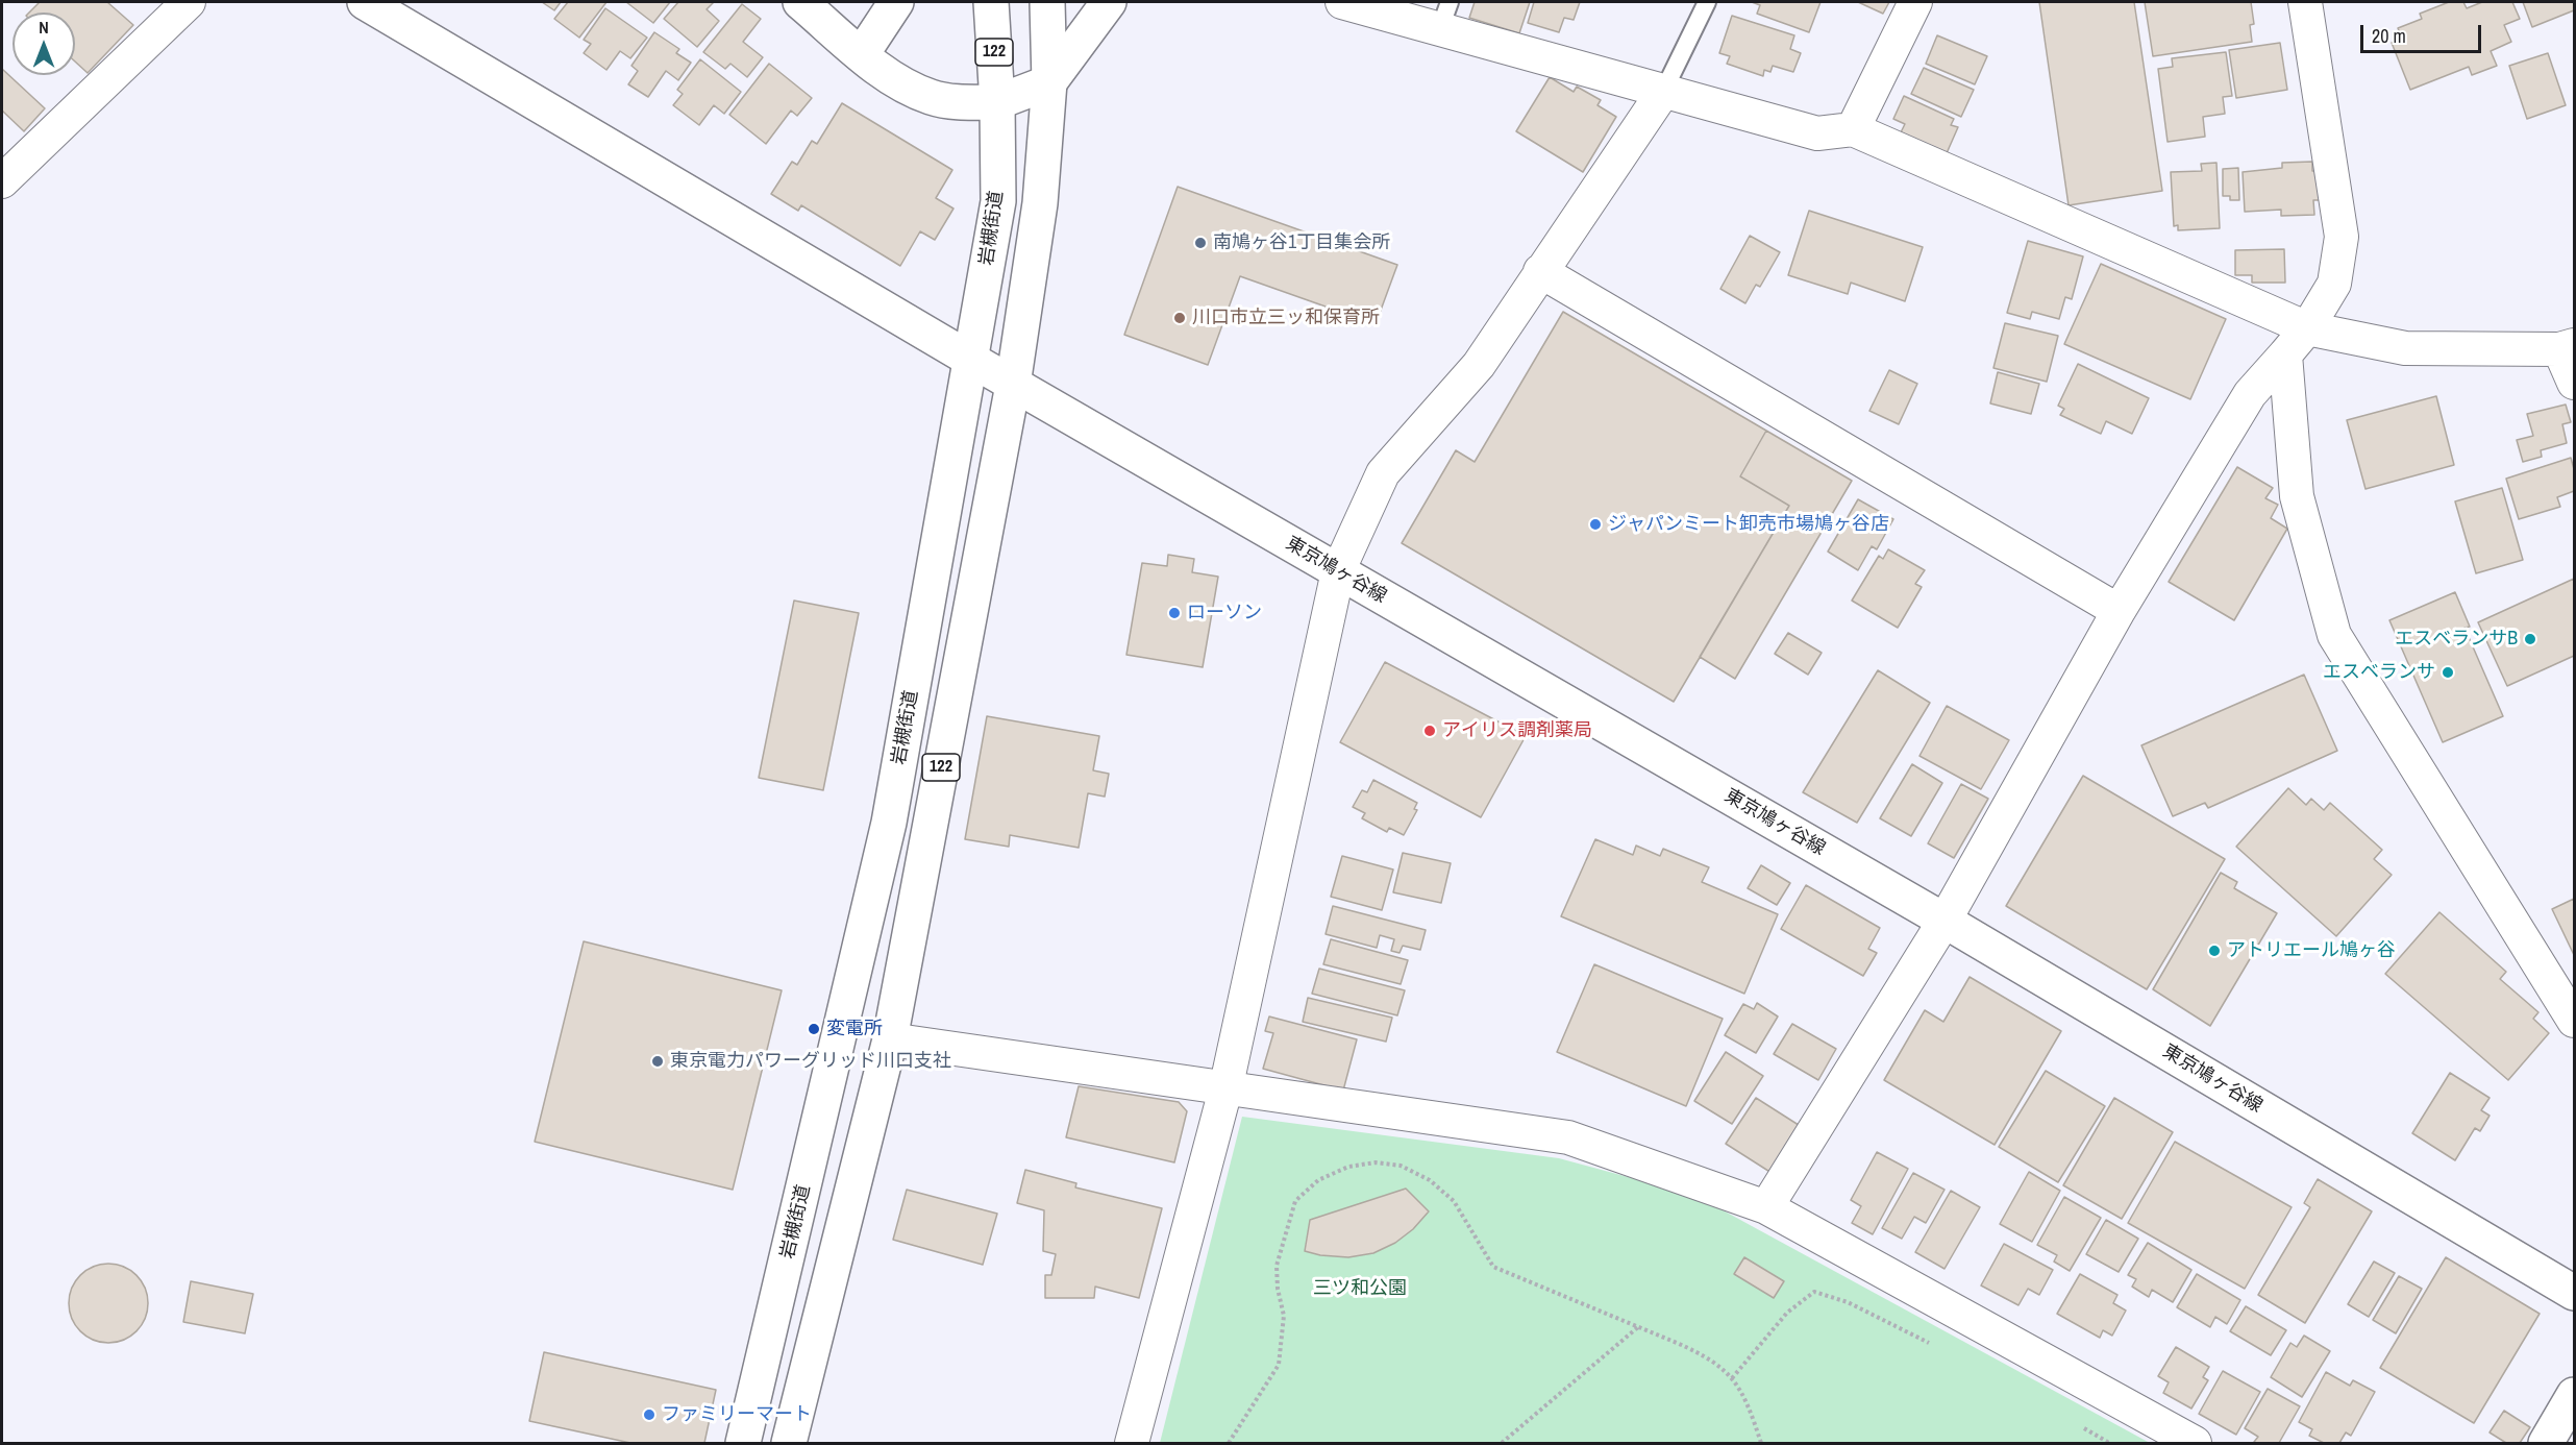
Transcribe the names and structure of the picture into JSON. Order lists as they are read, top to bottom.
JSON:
{
  "streets": {
    "main road": ["122", "岩槻街道", "東京鳩ヶ谷線"]
  },
  "crossings": [
    ["122", "東京鳩ヶ谷線"],
    ["岩槻街道", "東京鳩ヶ谷線"]
  ],
  "parks": ["三ツ和公園"],
  "places": [
    "南鳩ヶ谷1丁目集会所",
    "川口市立三ッ和保育所",
    "ジャパンミート卸売市場鳩ヶ谷店",
    "ローソン",
    "エスベランサB",
    "エスベランサ",
    "アイリス調剤薬局",
    "アトリエール鳩ヶ谷",
    "変電所",
    "東京電力パワーグリッド川口支社",
    "ファミリーマート"
  ],
  "scale_bar": "20 m",
  "north": "top"
}
